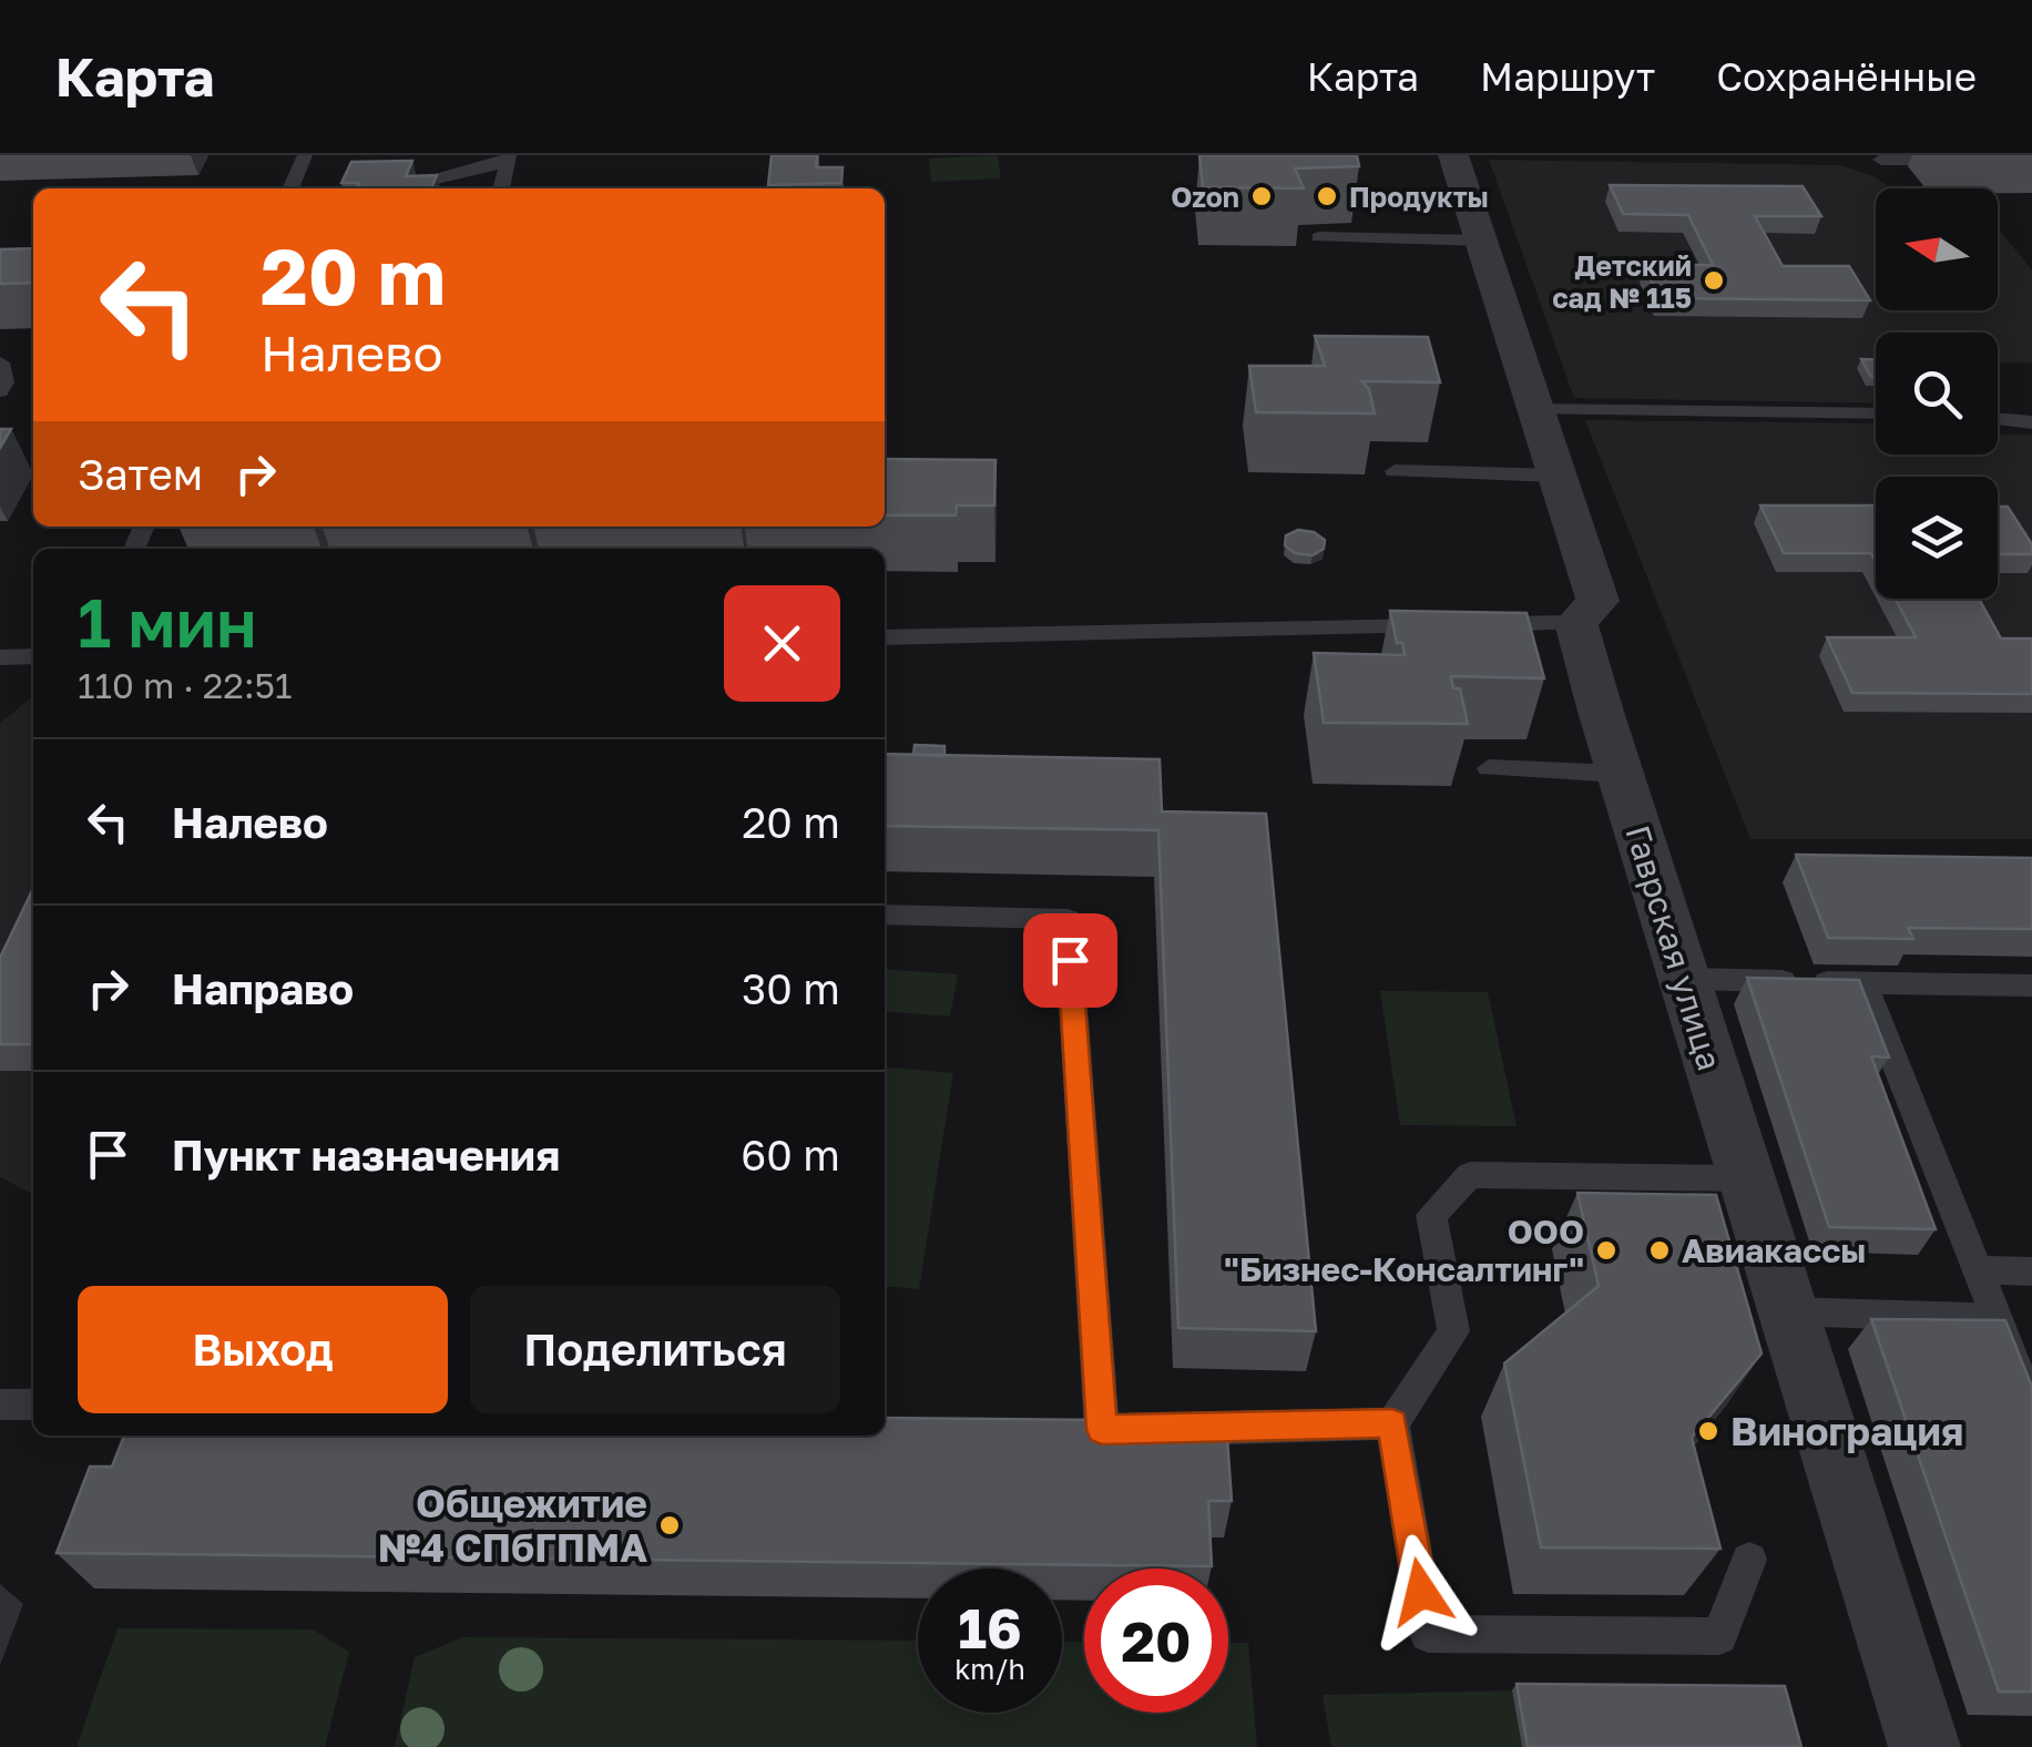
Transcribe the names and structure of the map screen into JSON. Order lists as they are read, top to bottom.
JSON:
{
  "streets": {
    "street": ["Гаврская улица"]
  },
  "places": [
    "Ozon",
    "Продукты",
    "Детский сад № 115",
    "ООО \"Бизнес-Консалтинг\"",
    "Авиакассы",
    "Винограция",
    "Общежитие №4 СПбГПМА"
  ],
  "north": "left",
  "page": {
    "header": "Карта",
    "nav": ["Карта", "Маршрут", "Сохранённые"],
    "turn": ["20 m", "Налево"],
    "then": "Затем",
    "heading": ["1 мин", "110 m · 22:51"],
    "list": [
      {
        "name": "Налево",
        "value": "20 m"
      },
      {
        "name": "Направо",
        "value": "30 m"
      },
      {
        "name": "Пункт назначения",
        "value": "60 m"
      }
    ],
    "buttons": ["Выход", "Поделиться"],
    "speed": "16 km/h",
    "limit": "20"
  }
}
